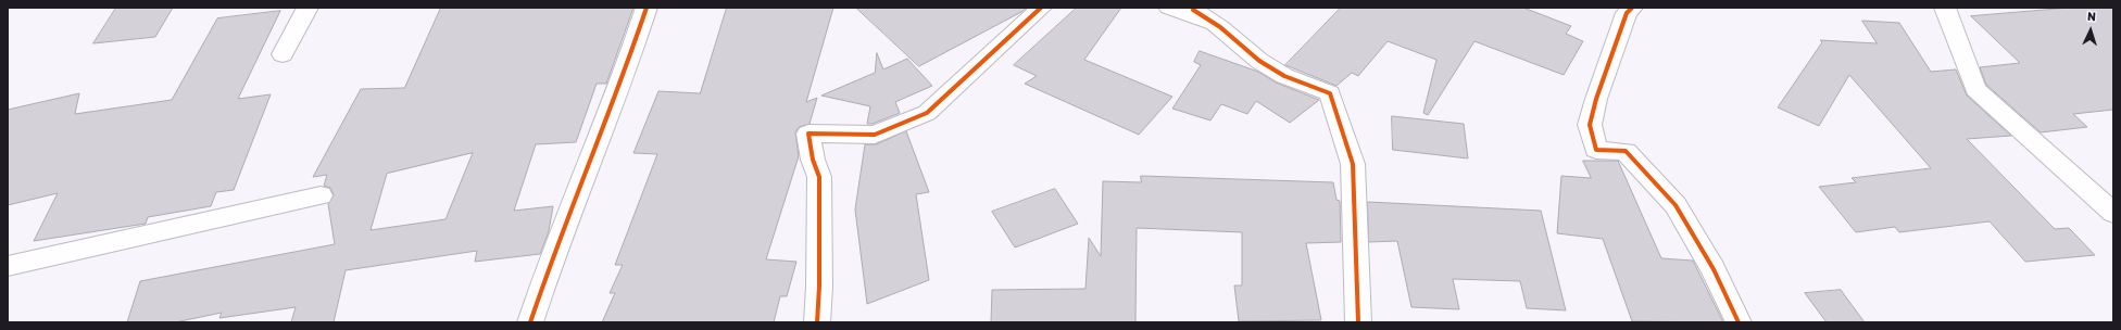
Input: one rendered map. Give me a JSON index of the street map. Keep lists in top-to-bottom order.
{
  "north": "top"
}
